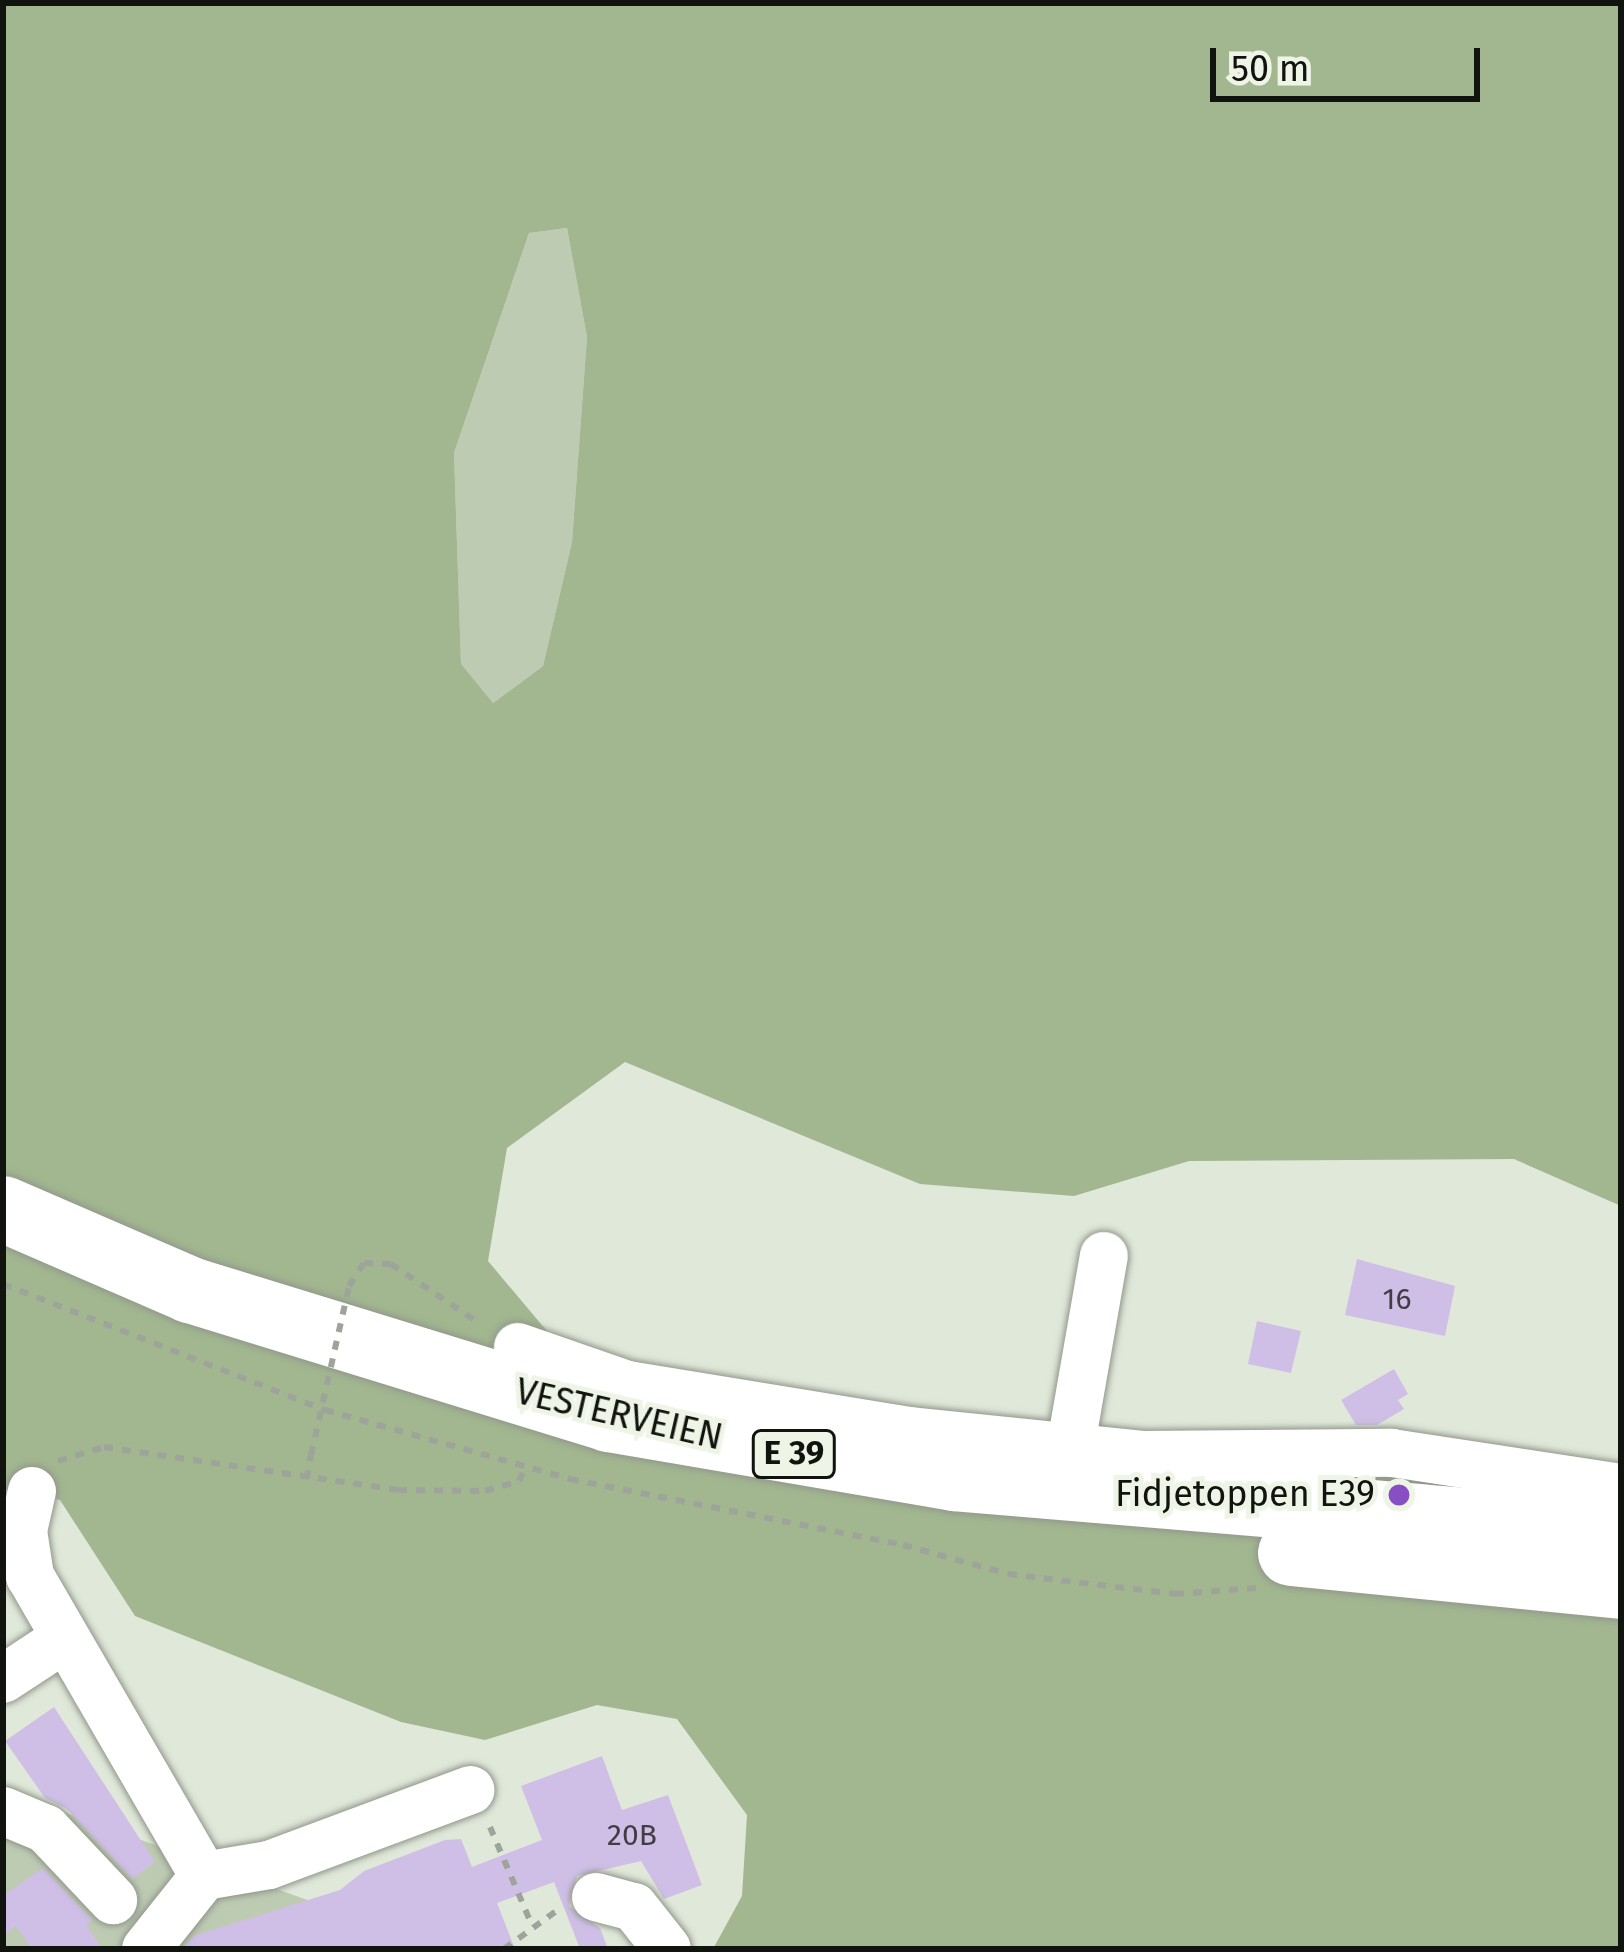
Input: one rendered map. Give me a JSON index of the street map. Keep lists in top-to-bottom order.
{
  "streets": {
    "highway": ["VESTERVEIEN", "E 39"]
  },
  "places": ["Fidjetoppen E39"],
  "house_numbers": ["16", "20B"],
  "scale_bar": "50 m"
}
